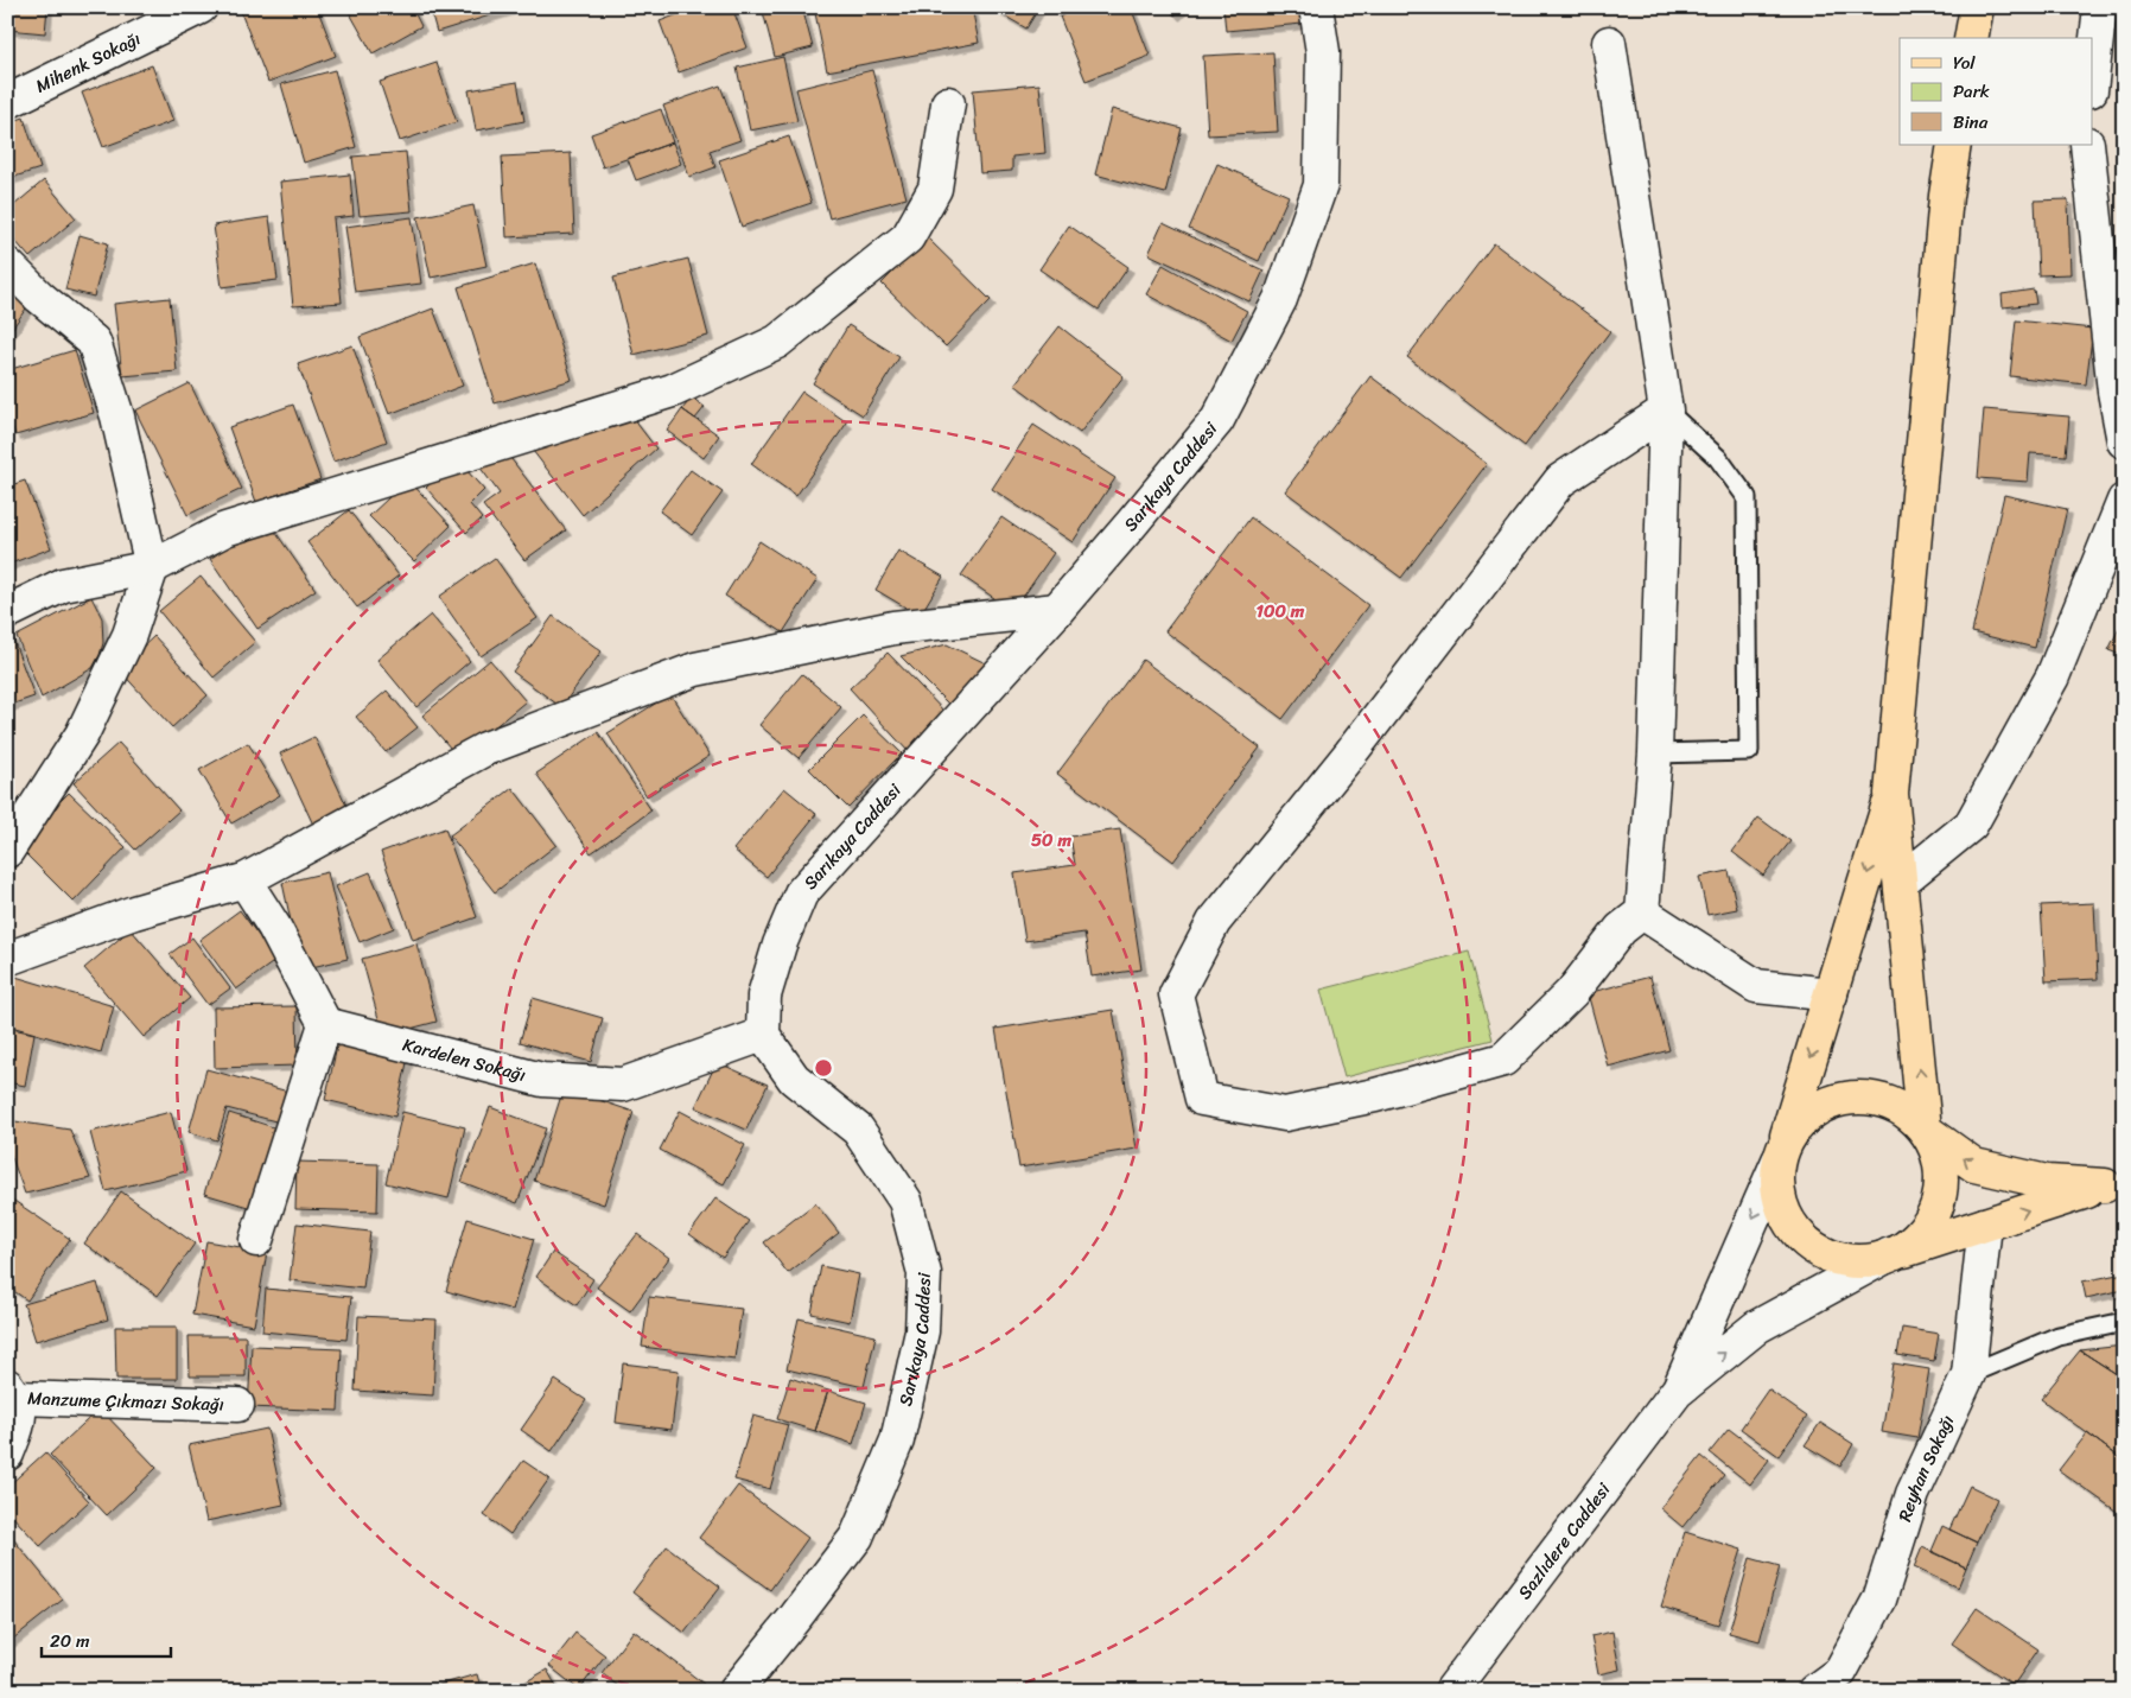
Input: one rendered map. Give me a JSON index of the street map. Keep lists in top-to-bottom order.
{
  "streets": {
    "main road": ["Sazlıdere Caddesi"],
    "street": [
      "Mihenk Sokağı",
      "Sarıkaya Caddesi",
      "Kardelen Sokağı",
      "Manzume Çıkmazı Sokağı",
      "Reyhan Sokağı"
    ]
  },
  "crossings": [
    ["Sarıkaya Caddesi", "Kardelen Sokağı"]
  ],
  "legend": ["Yol", "Park", "Bina"],
  "scale_bar": "20 m",
  "rings": ["100 m", "50 m"]
}
